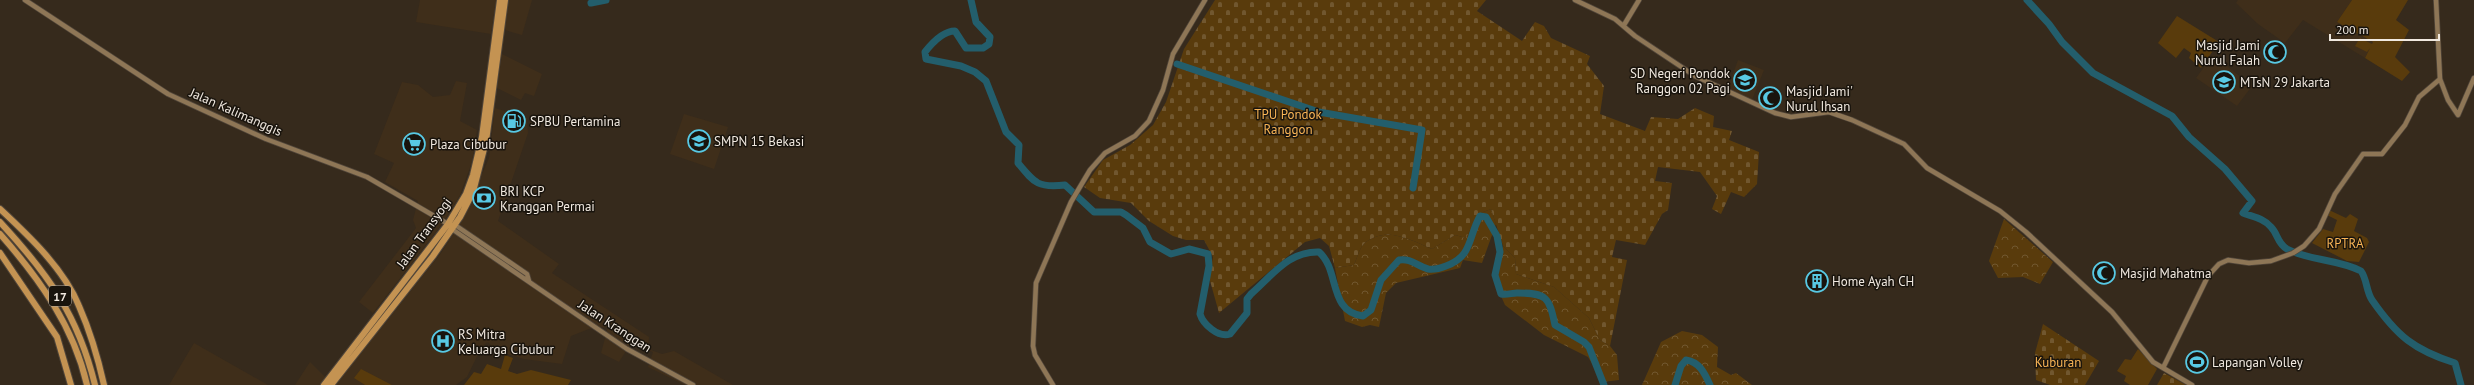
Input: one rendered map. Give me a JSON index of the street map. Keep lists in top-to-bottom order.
{
  "streets": {
    "highway": ["Jalan Transyogi", "17"],
    "street": ["Jalan Kalimanggis", "Jalan Kranggan"]
  },
  "crossings": [
    ["Jalan Kalimanggis", "Jalan Transyogi"],
    ["Jalan Transyogi", "Jalan Kranggan"]
  ],
  "parks": ["TPU Pondok Ranggon", "RPTRA", "Kuburan"],
  "places": {
    "mosque": ["Masjid Jami Nurul Falah", "Masjid Jami' Nurul Ihsan", "Masjid Mahatma"],
    "school or university": ["SD Negeri Pondok Ranggon 02 Pagi", "MTsN 29 Jakarta", "SMPN 15 Bekasi"],
    "fuel station": ["SPBU Pertamina"],
    "supermarket": ["Plaza Cibubur"],
    "bank": ["BRI KCP Kranggan Permai"],
    "building": ["Home Ayah CH"],
    "hospital": ["RS Mitra Keluarga Cibubur"],
    "sports": ["Lapangan Volley"]
  },
  "scale_bar": "200 m"
}
